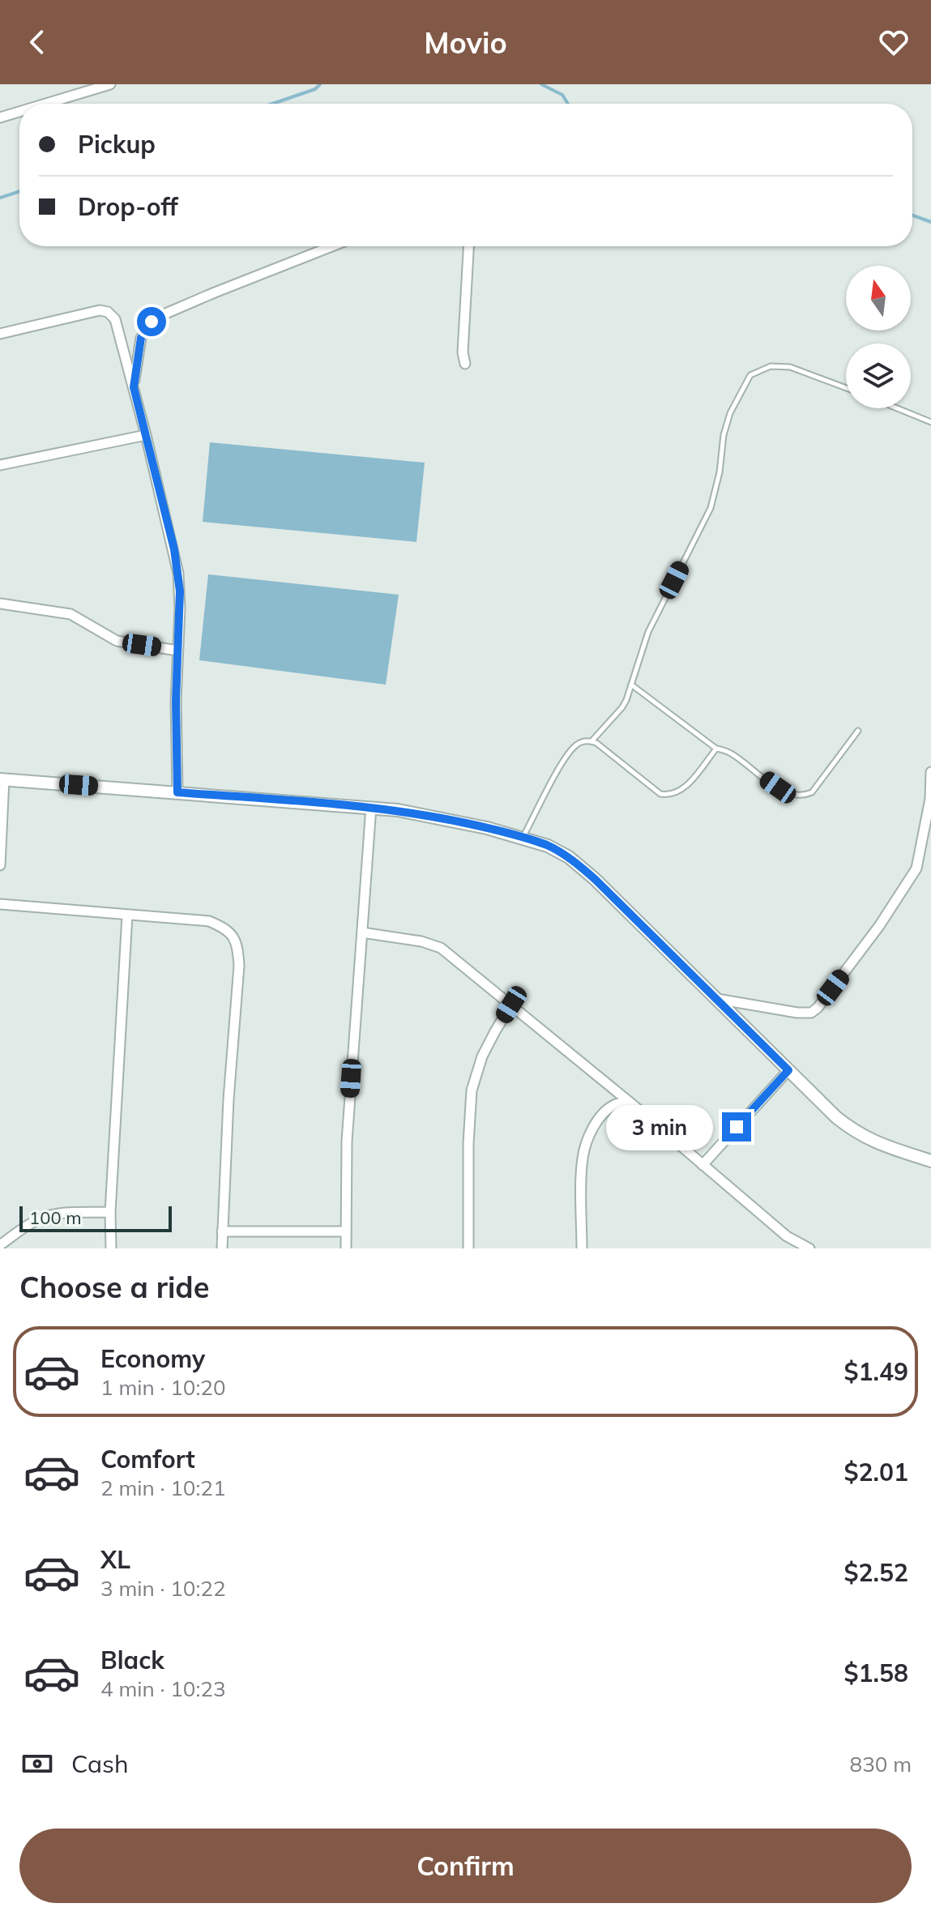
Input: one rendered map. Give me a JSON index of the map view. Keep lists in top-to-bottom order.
{
  "scale_bar": "100 m",
  "north": "top",
  "page": {
    "header": "Movio",
    "banner": ["Pickup", "Drop-off"],
    "bubble": "3 min",
    "scale": "100 m",
    "heading": "Choose a ride",
    "list": [
      {
        "name": "Economy",
        "note": "1 min · 10:20",
        "value": "$1.49"
      },
      {
        "name": "Comfort",
        "note": "2 min · 10:21",
        "value": "$2.01"
      },
      {
        "name": "XL",
        "note": "3 min · 10:22",
        "value": "$2.52"
      },
      {
        "name": "Black",
        "note": "4 min · 10:23",
        "value": "$1.58"
      }
    ],
    "pay": ["Cash", "830 m"],
    "buttons": "Confirm"
  }
}
